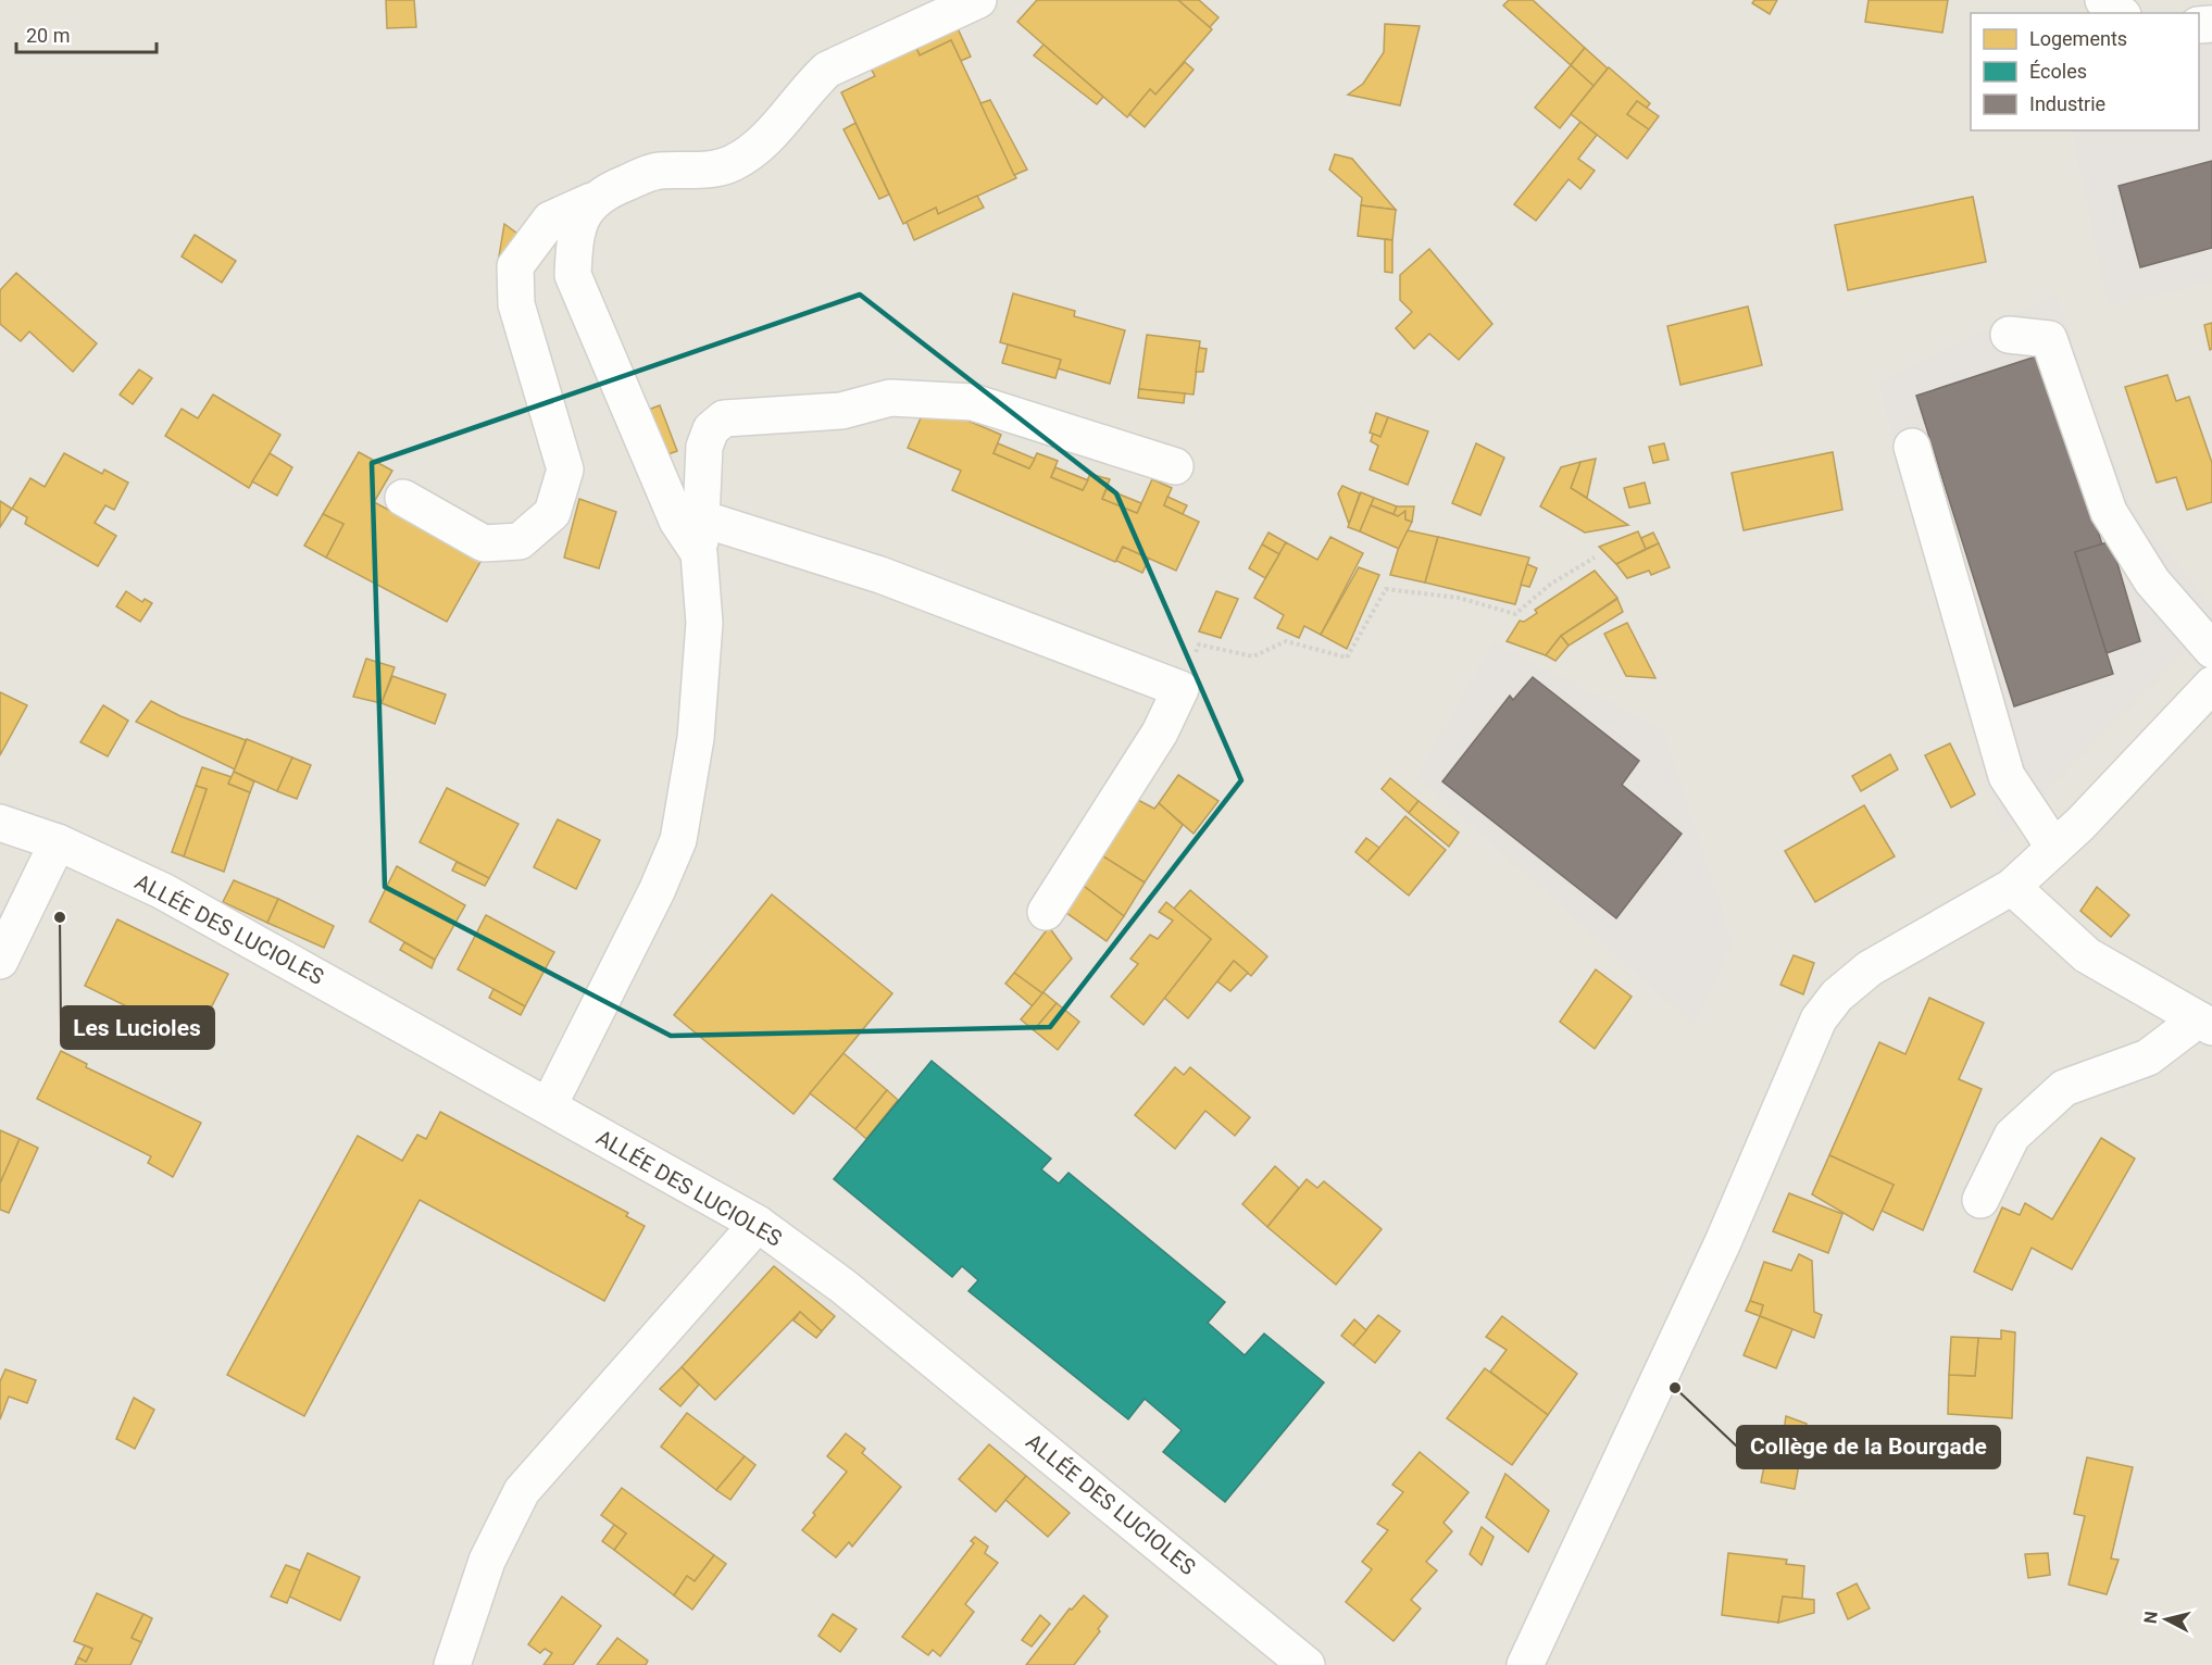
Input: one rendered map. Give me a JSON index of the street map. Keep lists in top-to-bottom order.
{
  "streets": {
    "street": ["ALLÉE DES LUCIOLES"]
  },
  "places": ["Les Lucioles", "Collège de la Bourgade"],
  "legend": ["Logements", "Écoles", "Industrie"],
  "scale_bar": "20 m",
  "north": "left"
}
